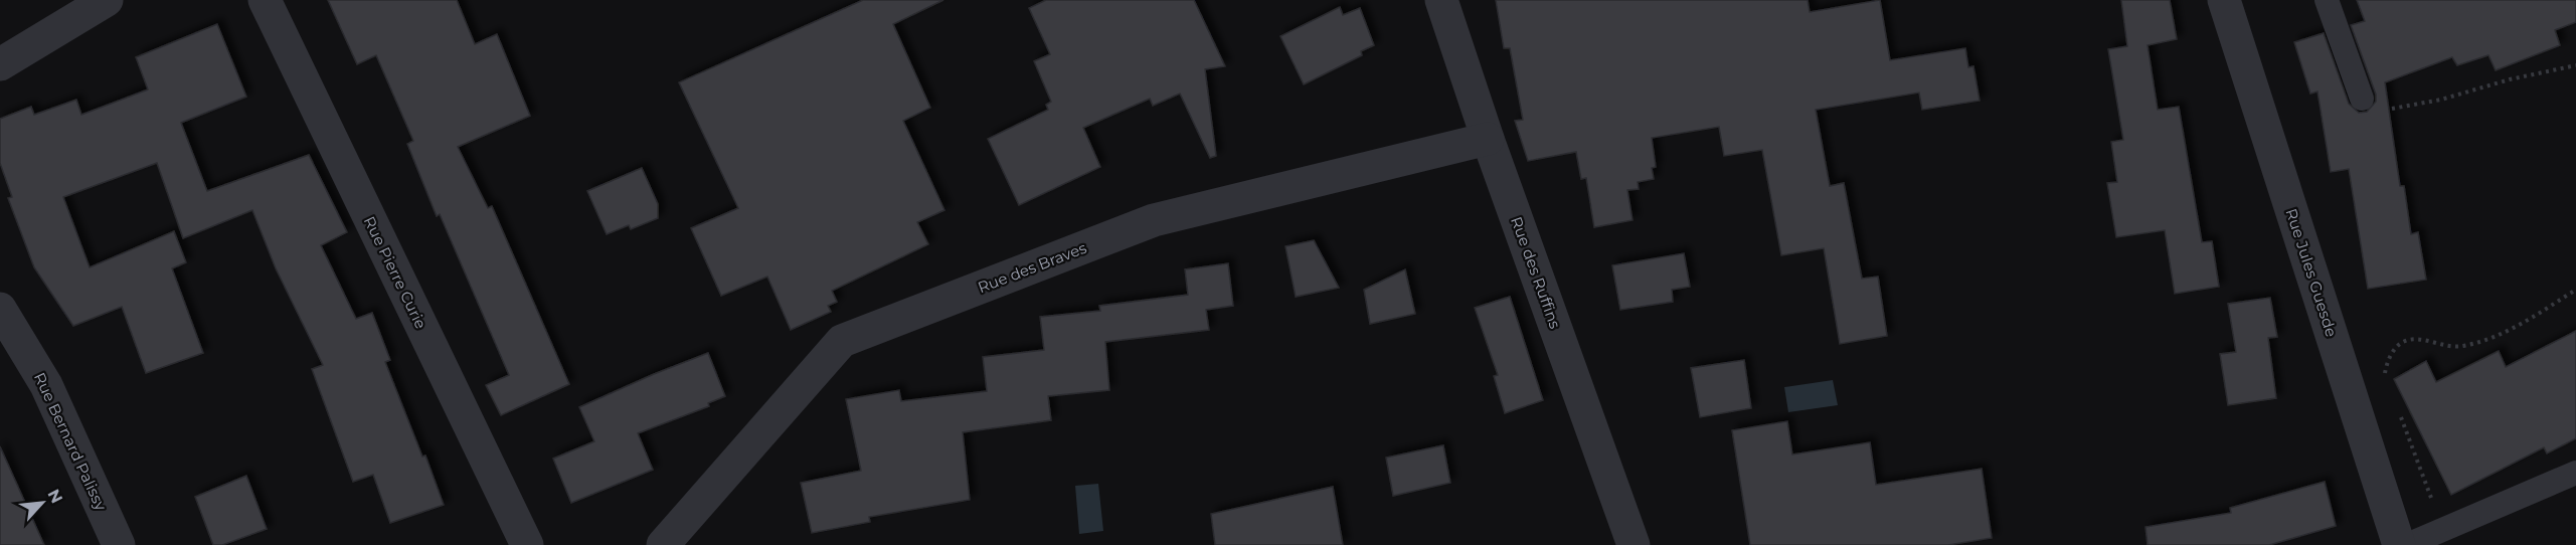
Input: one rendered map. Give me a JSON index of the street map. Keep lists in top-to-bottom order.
{
  "streets": {
    "street": [
      "Rue des Braves",
      "Rue Pierre Curie",
      "Rue des Ruffins",
      "Rue Jules Guesde",
      "Rue Bernard Palissy"
    ]
  },
  "crossings": [
    ["Rue des Braves", "Rue des Ruffins"]
  ],
  "north": "top right"
}
